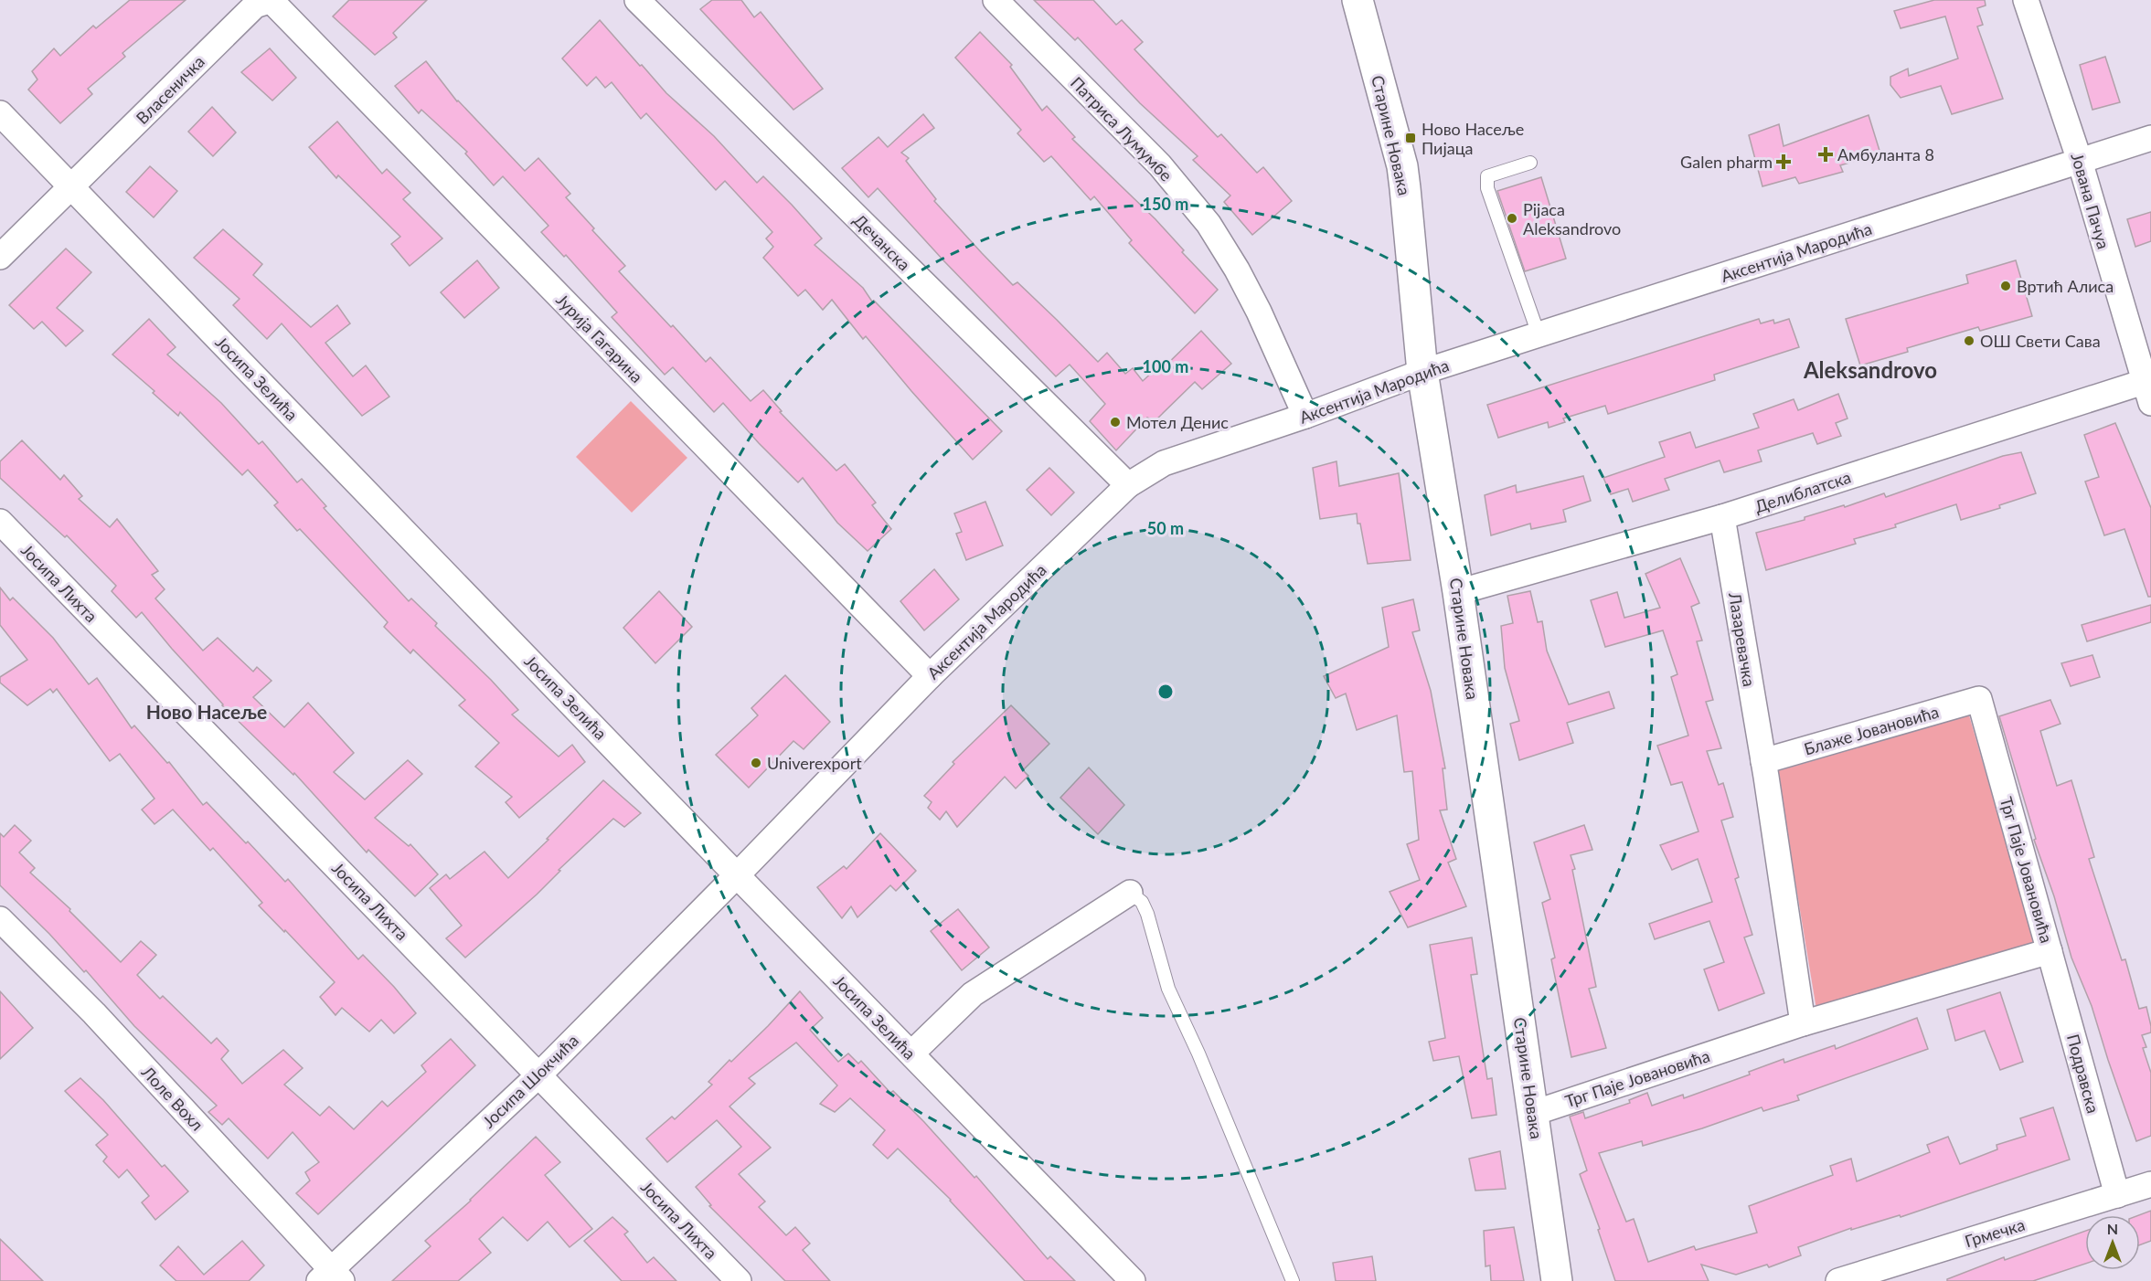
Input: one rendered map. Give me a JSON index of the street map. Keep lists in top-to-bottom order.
{
  "streets": {
    "street": [
      "Власеничка",
      "Патриса Лумумбе",
      "Старине Новака",
      "Јована Пачуа",
      "Дечанска",
      "Аксентија Мародића",
      "Јурија Гагарина",
      "Јосипа Зелића",
      "Делиблатска",
      "Јосипа Лихта",
      "Лазаревачка",
      "Блаже Јовановића",
      "Трг Паје Јовановића",
      "Подравска",
      "Јосипа Шокчића",
      "Лоле Вохл",
      "Грмечка"
    ]
  },
  "crossings": [
    ["Власеничка", "Јурија Гагарина"],
    ["Власеничка", "Јосипа Зелића"],
    ["Патриса Лумумбе", "Аксентија Мародића"],
    ["Старине Новака", "Аксентија Мародића"],
    ["Старине Новака", "Делиблатска"],
    ["Старине Новака", "Трг Паје Јовановића"],
    ["Јована Пачуа", "Аксентија Мародића"],
    ["Јована Пачуа", "Делиблатска"],
    ["Дечанска", "Аксентија Мародића"],
    ["Аксентија Мародића", "Јурија Гагарина"],
    ["Аксентија Мародића", "Јосипа Зелића"],
    ["Аксентија Мародића", "Јосипа Шокчића"],
    ["Јосипа Зелића", "Јосипа Шокчића"],
    ["Делиблатска", "Лазаревачка"],
    ["Јосипа Лихта", "Јосипа Шокчића"],
    ["Лазаревачка", "Блаже Јовановића"],
    ["Блаже Јовановића", "Трг Паје Јовановића"],
    ["Трг Паје Јовановића", "Подравска"],
    ["Подравска", "Грмечка"],
    ["Јосипа Шокчића", "Лоле Вохл"]
  ],
  "districts": ["Aleksandrovo", "Ново Насеље"],
  "places": {
    "transit": ["Ново Насеље Пијаца"],
    "health": ["Амбуланта 8", "Galen pharm"],
    "other": [
      "Pijaca Aleksandrovo",
      "Вртић Алиса",
      "ОШ Свети Сава",
      "Мотел Денис",
      "Univerexport"
    ]
  },
  "north": "top",
  "rings": ["150 m", "100 m", "50 m"]
}
